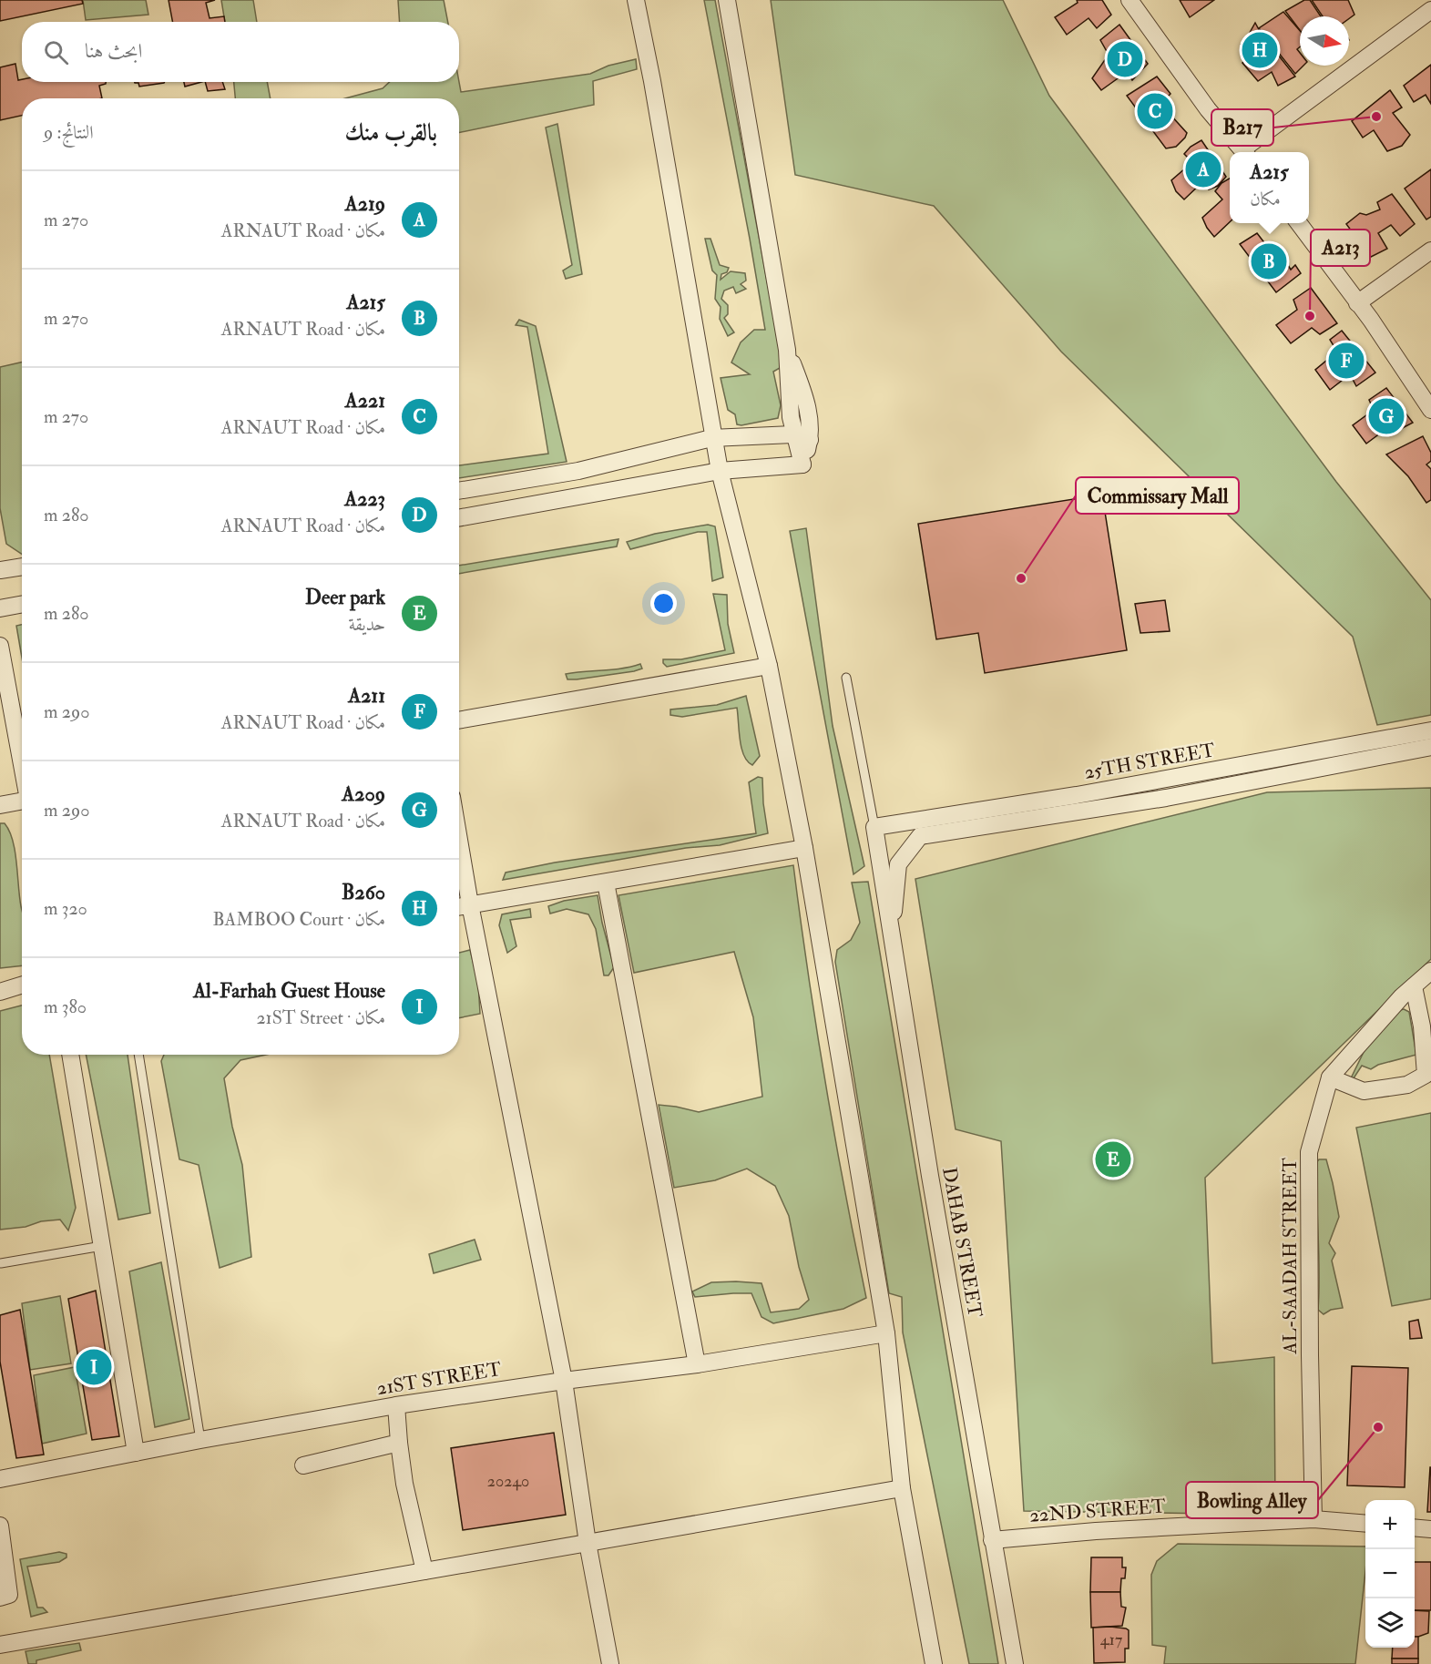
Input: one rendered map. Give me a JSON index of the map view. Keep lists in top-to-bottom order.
{
  "streets": {
    "street": [
      "25TH STREET",
      "DAHAB STREET",
      "AL-SAADAH STREET",
      "21ST STREET",
      "22ND STREET"
    ]
  },
  "crossings": [
    ["25TH STREET", "DAHAB STREET"],
    ["DAHAB STREET", "22ND STREET"],
    ["AL-SAADAH STREET", "22ND STREET"]
  ],
  "places": [
    "B217",
    "A213",
    "Commissary Mall",
    "Bowling Alley"
  ],
  "house_numbers": ["20240", "417"],
  "north": "right",
  "page": {
    "search": "ابحث هنا",
    "pins": [
      "H",
      "D",
      "C",
      "A",
      "B",
      "F",
      "G",
      "E",
      "I"
    ],
    "heading": ["بالقرب منك", "النتائج: 9"],
    "popup": ["A215", "مكان"],
    "list": [
      {
        "mark": "A",
        "name": "A219",
        "note": "مكان · ARNAUT Road",
        "value": "270 m"
      },
      {
        "mark": "B",
        "name": "A215",
        "note": "مكان · ARNAUT Road",
        "value": "270 m"
      },
      {
        "mark": "C",
        "name": "A221",
        "note": "مكان · ARNAUT Road",
        "value": "270 m"
      },
      {
        "mark": "D",
        "name": "A223",
        "note": "مكان · ARNAUT Road",
        "value": "280 m"
      },
      {
        "mark": "E",
        "name": "Deer park",
        "note": "حديقة",
        "value": "280 m"
      },
      {
        "mark": "F",
        "name": "A211",
        "note": "مكان · ARNAUT Road",
        "value": "290 m"
      },
      {
        "mark": "G",
        "name": "A209",
        "note": "مكان · ARNAUT Road",
        "value": "290 m"
      },
      {
        "mark": "H",
        "name": "B260",
        "note": "مكان · BAMBOO Court",
        "value": "320 m"
      },
      {
        "mark": "I",
        "name": "Al-Farhah Guest House",
        "note": "مكان · 21ST Street",
        "value": "380 m"
      }
    ],
    "map_buttons": ["+", "−"]
  }
}
